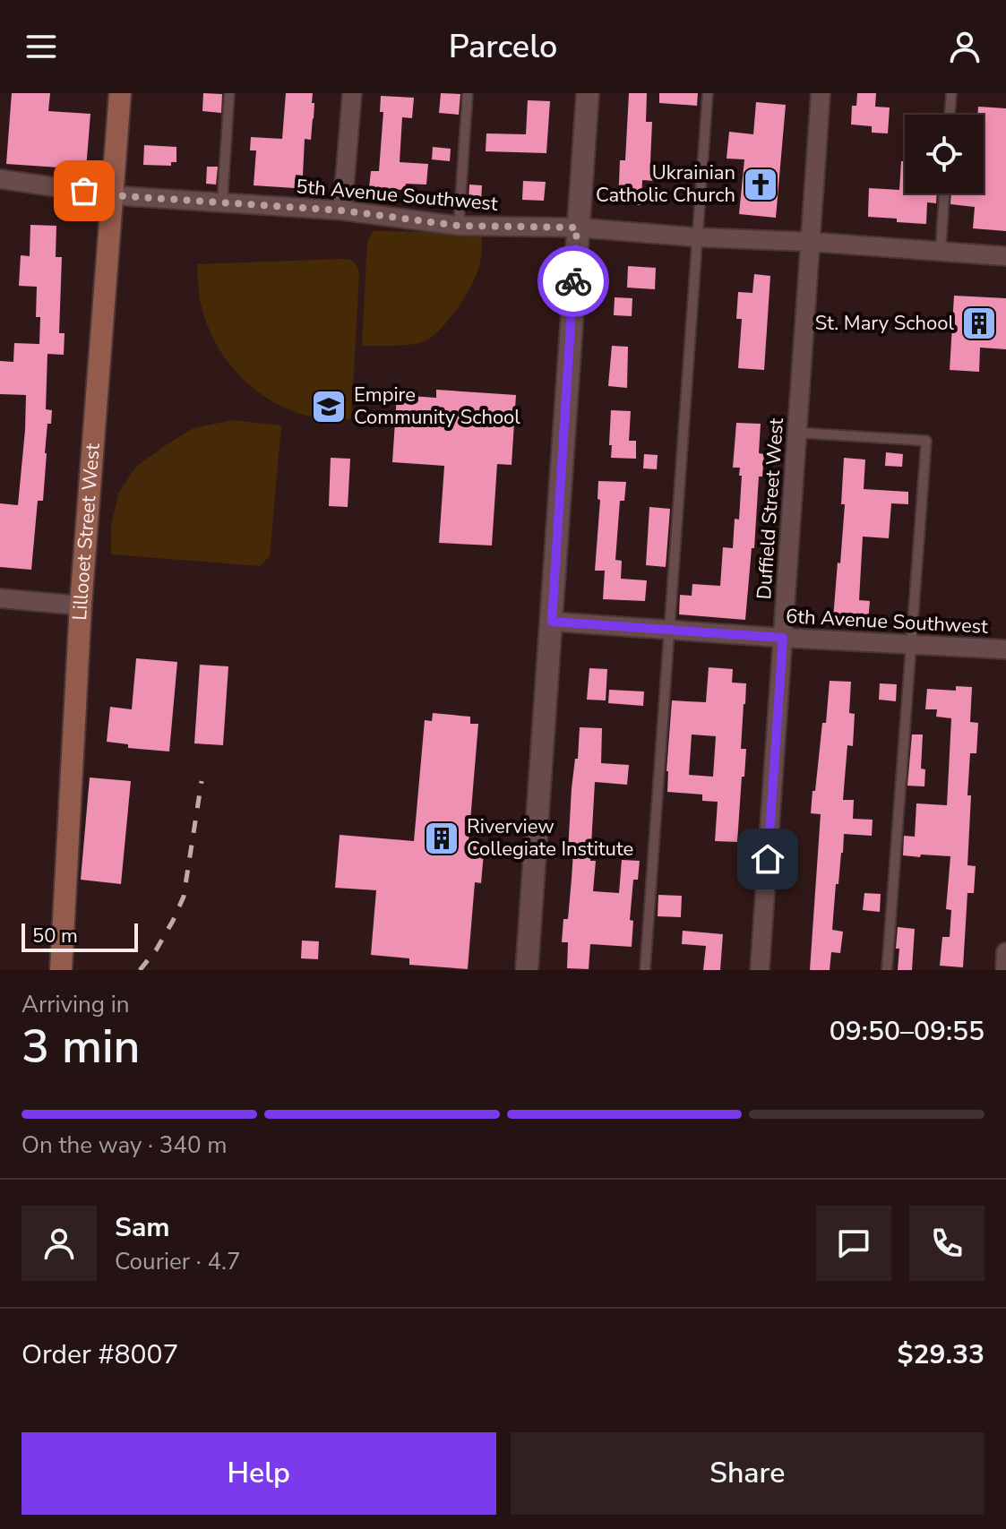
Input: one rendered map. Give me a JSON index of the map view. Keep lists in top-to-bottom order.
{
  "streets": {
    "main road": ["Lillooet Street West"],
    "street": ["5th Avenue Southwest", "Duffield Street West", "6th Avenue Southwest"]
  },
  "crossings": [
    ["5th Avenue Southwest", "Duffield Street West"],
    ["5th Avenue Southwest", "Lillooet Street West"],
    ["Duffield Street West", "6th Avenue Southwest"]
  ],
  "places": {
    "church": ["Ukrainian Catholic Church"],
    "building": ["St. Mary School", "Riverview Collegiate Institute"],
    "school or university": ["Empire Community School"]
  },
  "scale_bar": "50 m",
  "page": {
    "header": "Parcelo",
    "scale": "50 m",
    "heading": ["3 min", "Arriving in", "09:50–09:55"],
    "panel": [
      "Sam",
      "Courier · 4.7",
      "Order #8007",
      "$29.33"
    ],
    "bar": "On the way · 340 m",
    "buttons": ["Help", "Share"]
  }
}
